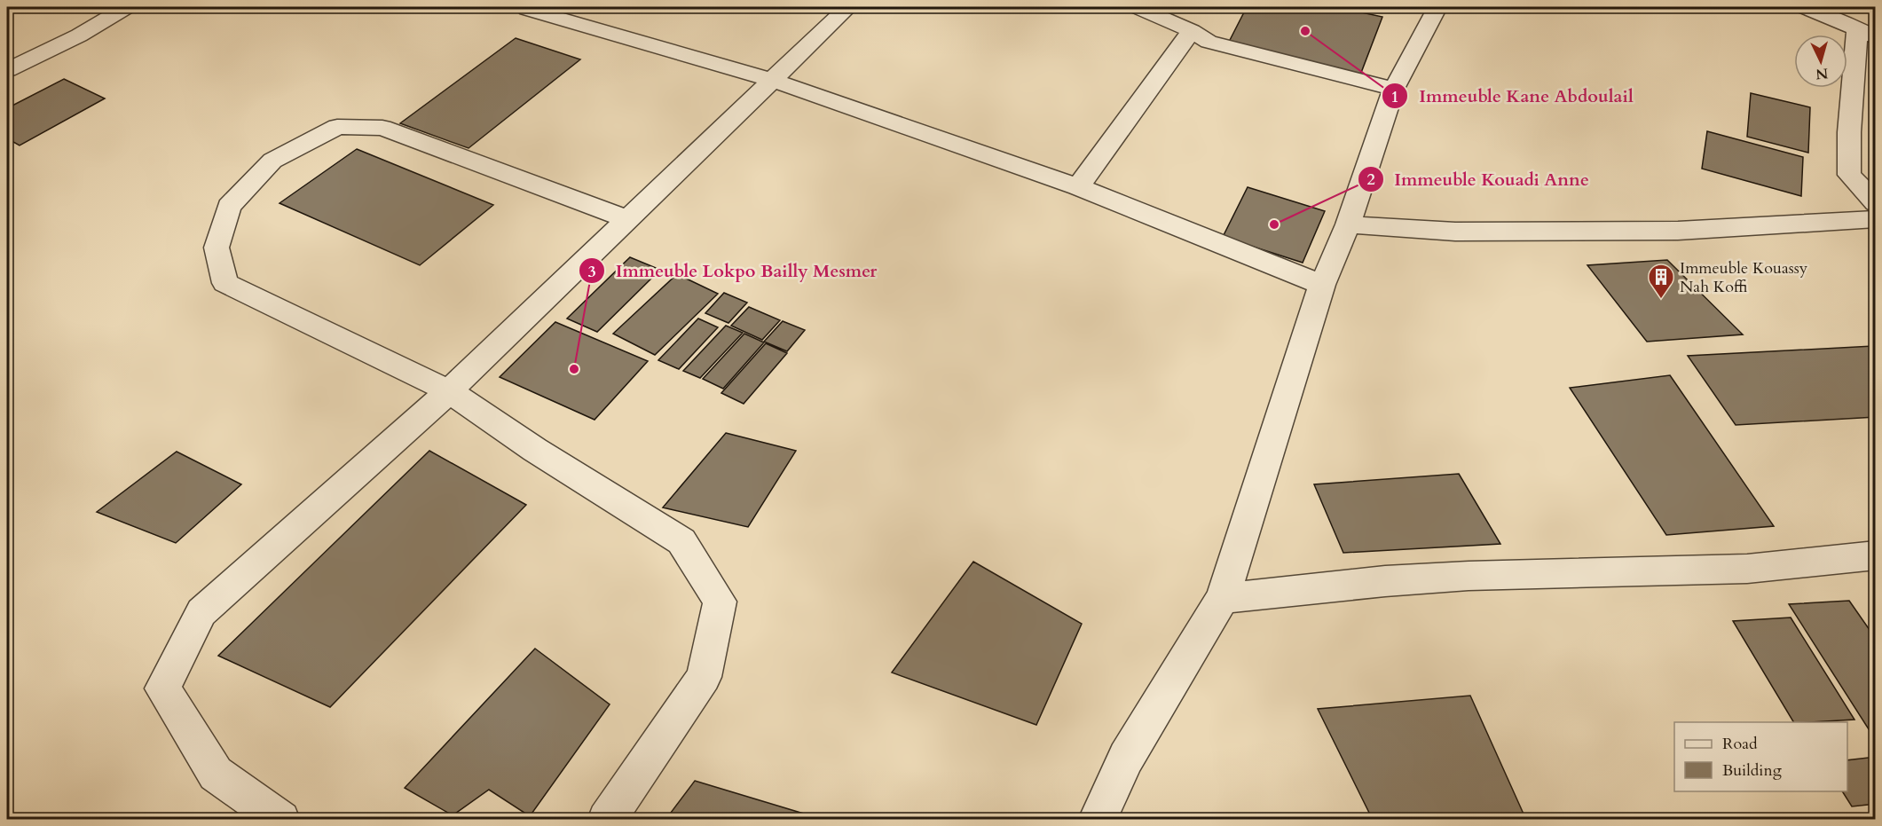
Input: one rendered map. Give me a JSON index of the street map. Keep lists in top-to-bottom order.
{
  "places": {
    "other": ["Immeuble Kane Abdoulail", "Immeuble Kouadi Anne", "Immeuble Lokpo Bailly Mesmer"],
    "building": ["Immeuble Kouassy Nah Koffi"]
  },
  "legend": ["Road", "Building"],
  "north": "bottom"
}
